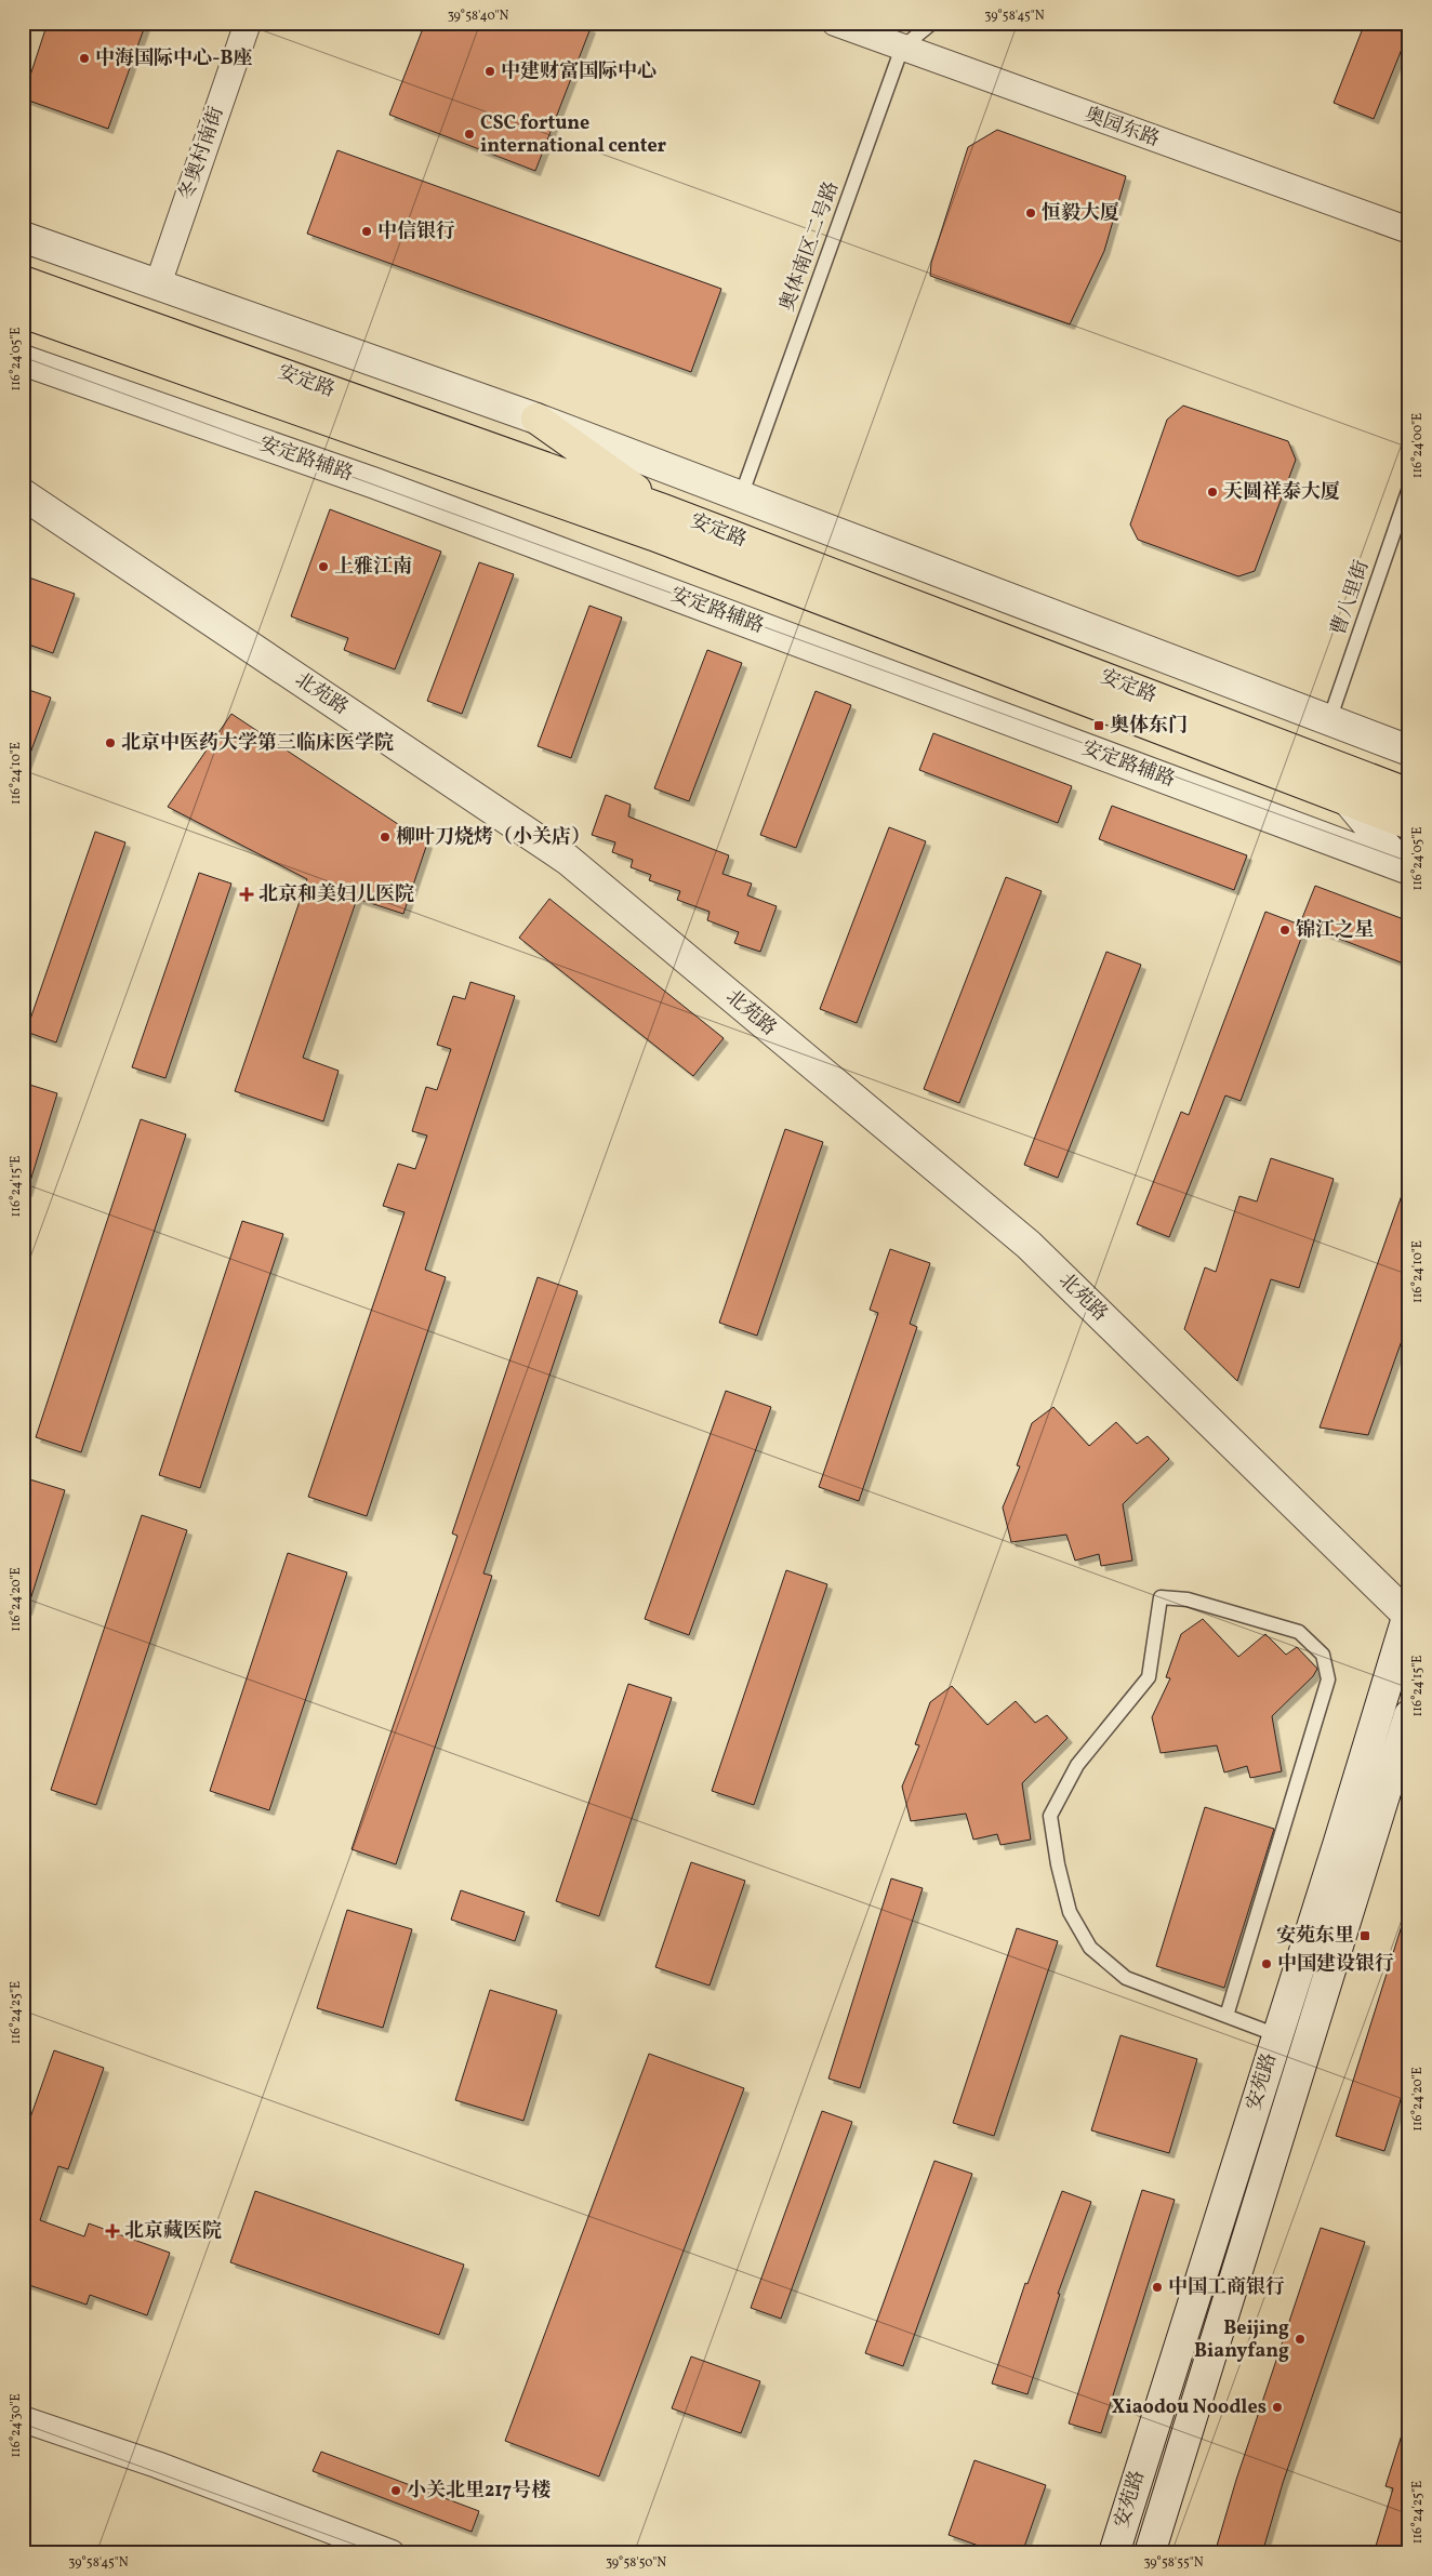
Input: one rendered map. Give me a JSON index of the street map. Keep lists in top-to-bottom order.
{
  "streets": {
    "main road": ["安定路"],
    "street": [
      "奥园东路",
      "冬奥村南街",
      "安定路辅路",
      "北苑路",
      "安苑路"
    ],
    "lane": ["奥体南区二号路", "曹八里街"]
  },
  "crossings": [
    ["奥园东路", "奥体南区二号路"],
    ["安定路", "安定路辅路"],
    ["北苑路", "安苑路"]
  ],
  "places": {
    "other": [
      "中海国际中心-B座",
      "中建财富国际中心",
      "CSC fortune international center",
      "恒毅大厦",
      "中信银行",
      "天圆祥泰大厦",
      "上雅江南",
      "北京中医药大学第三临床医学院",
      "柳叶刀烧烤（小关店）",
      "锦江之星",
      "中国建设银行",
      "中国工商银行",
      "Beijing Bianyfang",
      "Xiaodou Noodles",
      "小关北里217号楼"
    ],
    "transit": ["奥体东门", "安苑东里"],
    "health": ["北京和美妇儿医院", "北京藏医院"]
  },
  "coordinates": [
    "39°58'40\"N",
    "39°58'45\"N",
    "116°24'05\"E",
    "116°24'00\"E",
    "116°24'10\"E",
    "116°24'15\"E",
    "116°24'20\"E",
    "116°24'25\"E",
    "116°24'30\"E",
    "39°58'50\"N",
    "39°58'55\"N"
  ]
}
